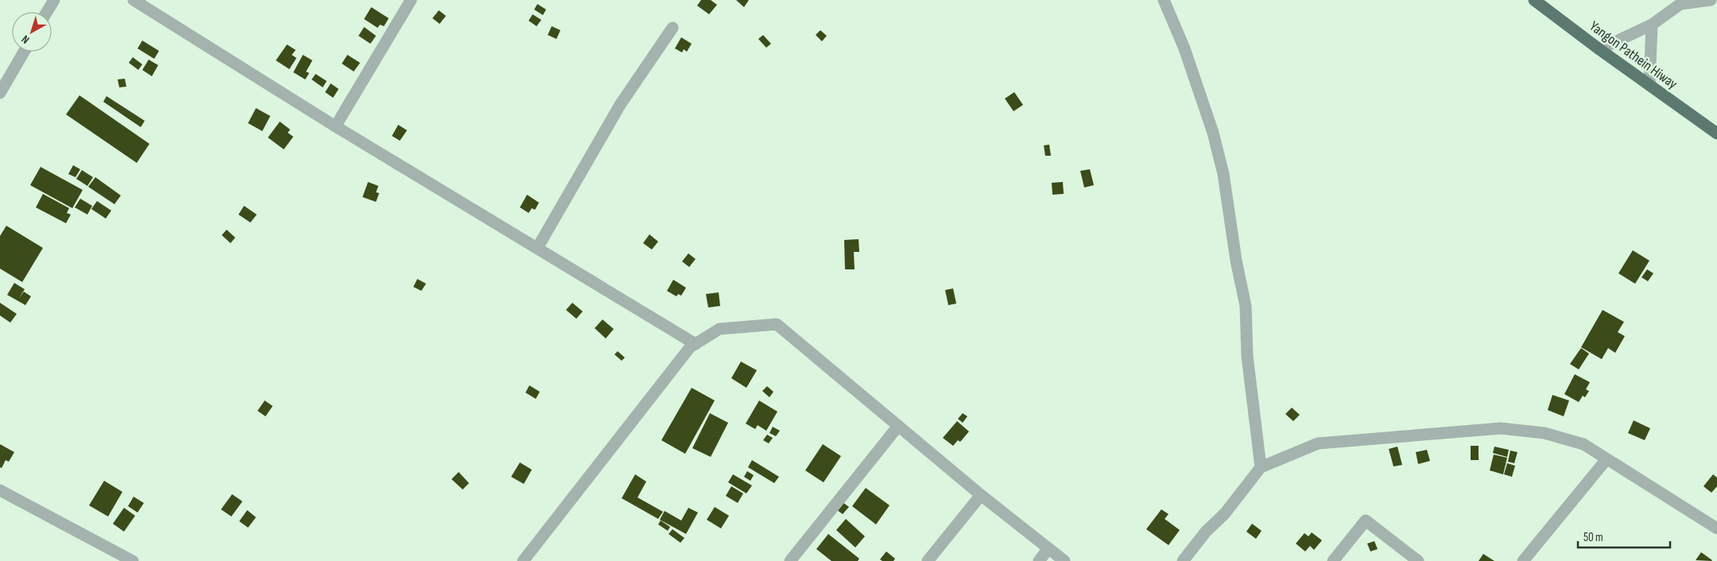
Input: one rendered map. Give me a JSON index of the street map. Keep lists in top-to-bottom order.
{
  "streets": {
    "highway": ["Yangon Pathein Hiway"]
  },
  "scale_bar": "50 m",
  "north": "bottom left"
}
